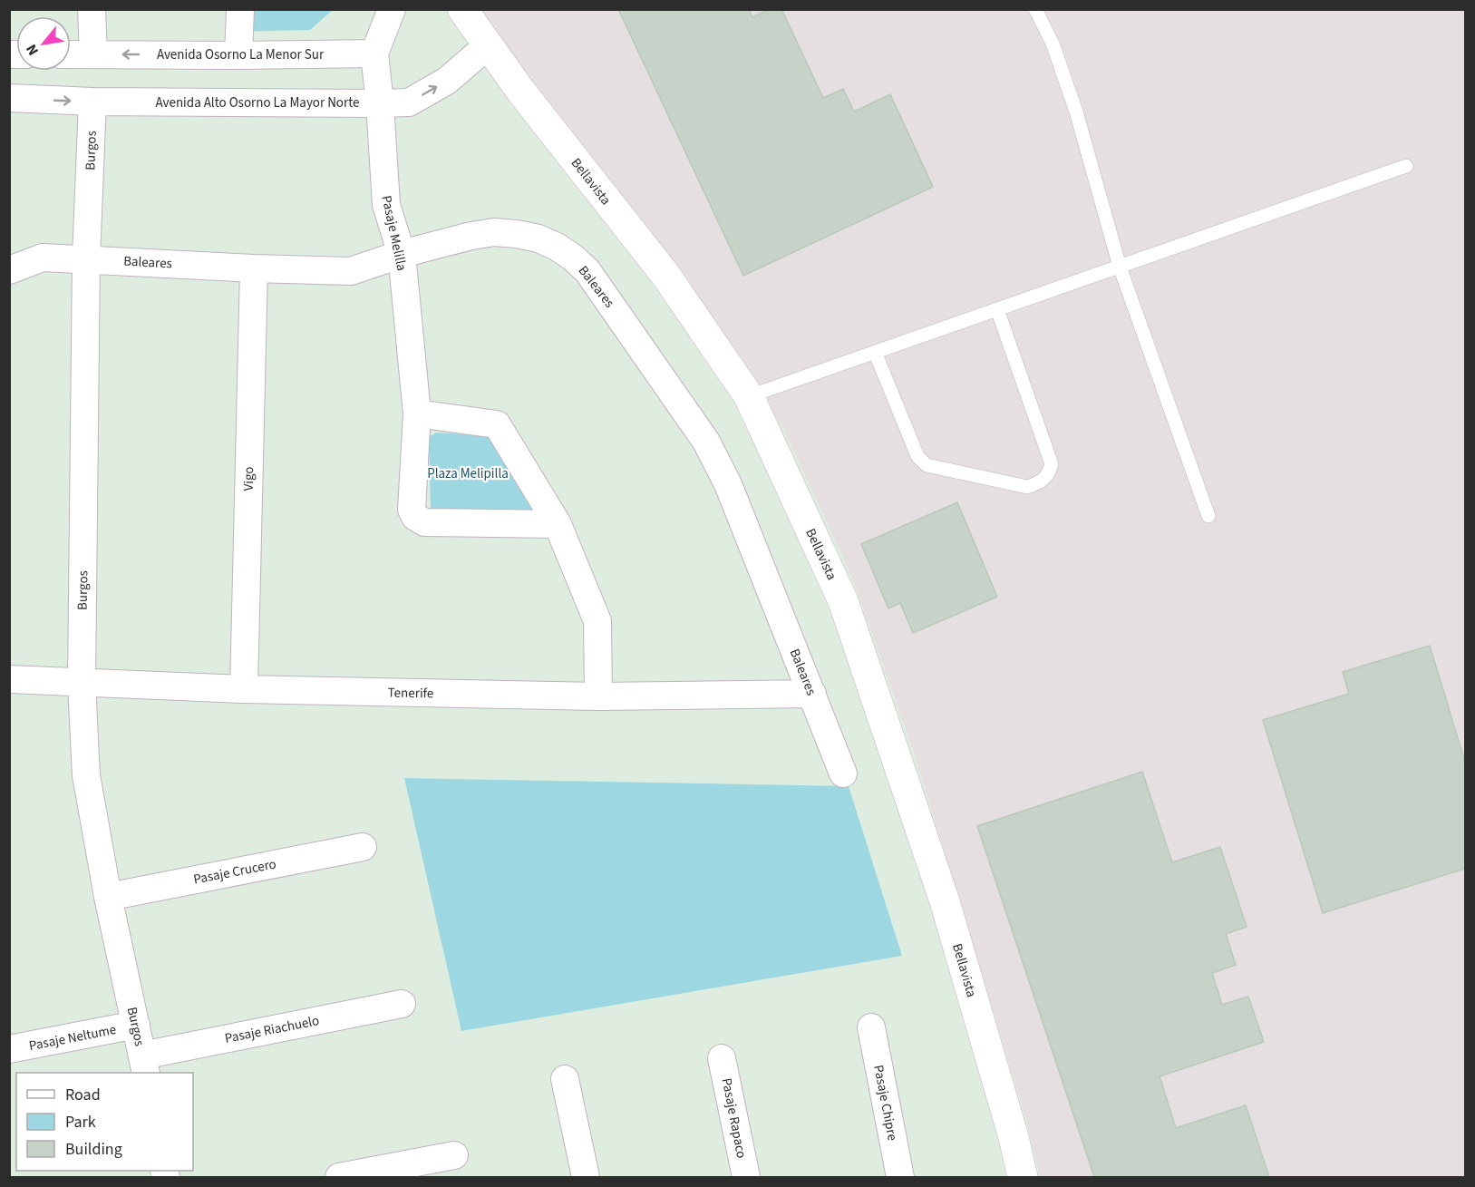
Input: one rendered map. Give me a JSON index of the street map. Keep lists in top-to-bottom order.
{
  "streets": {
    "main road": ["Bellavista"],
    "street": [
      "Avenida Osorno La Menor Sur",
      "Avenida Alto Osorno La Mayor Norte",
      "Burgos",
      "Pasaje Melilla",
      "Baleares",
      "Vigo",
      "Tenerife",
      "Pasaje Crucero",
      "Pasaje Riachuelo",
      "Pasaje Neltume",
      "Pasaje Chipre",
      "Pasaje Rapaco"
    ]
  },
  "crossings": [
    ["Avenida Osorno La Menor Sur", "Pasaje Melilla"],
    ["Avenida Alto Osorno La Mayor Norte", "Burgos"],
    ["Avenida Alto Osorno La Mayor Norte", "Bellavista"],
    ["Avenida Alto Osorno La Mayor Norte", "Pasaje Melilla"],
    ["Burgos", "Baleares"],
    ["Burgos", "Tenerife"],
    ["Burgos", "Pasaje Crucero"],
    ["Burgos", "Pasaje Riachuelo"],
    ["Burgos", "Pasaje Neltume"],
    ["Pasaje Melilla", "Baleares"],
    ["Baleares", "Vigo"],
    ["Baleares", "Tenerife"],
    ["Vigo", "Tenerife"]
  ],
  "one_way": ["Avenida Osorno La Menor Sur", "Avenida Alto Osorno La Mayor Norte"],
  "parks": ["Plaza Melipilla"],
  "legend": ["Road", "Park", "Building"],
  "north": "bottom left"
}
